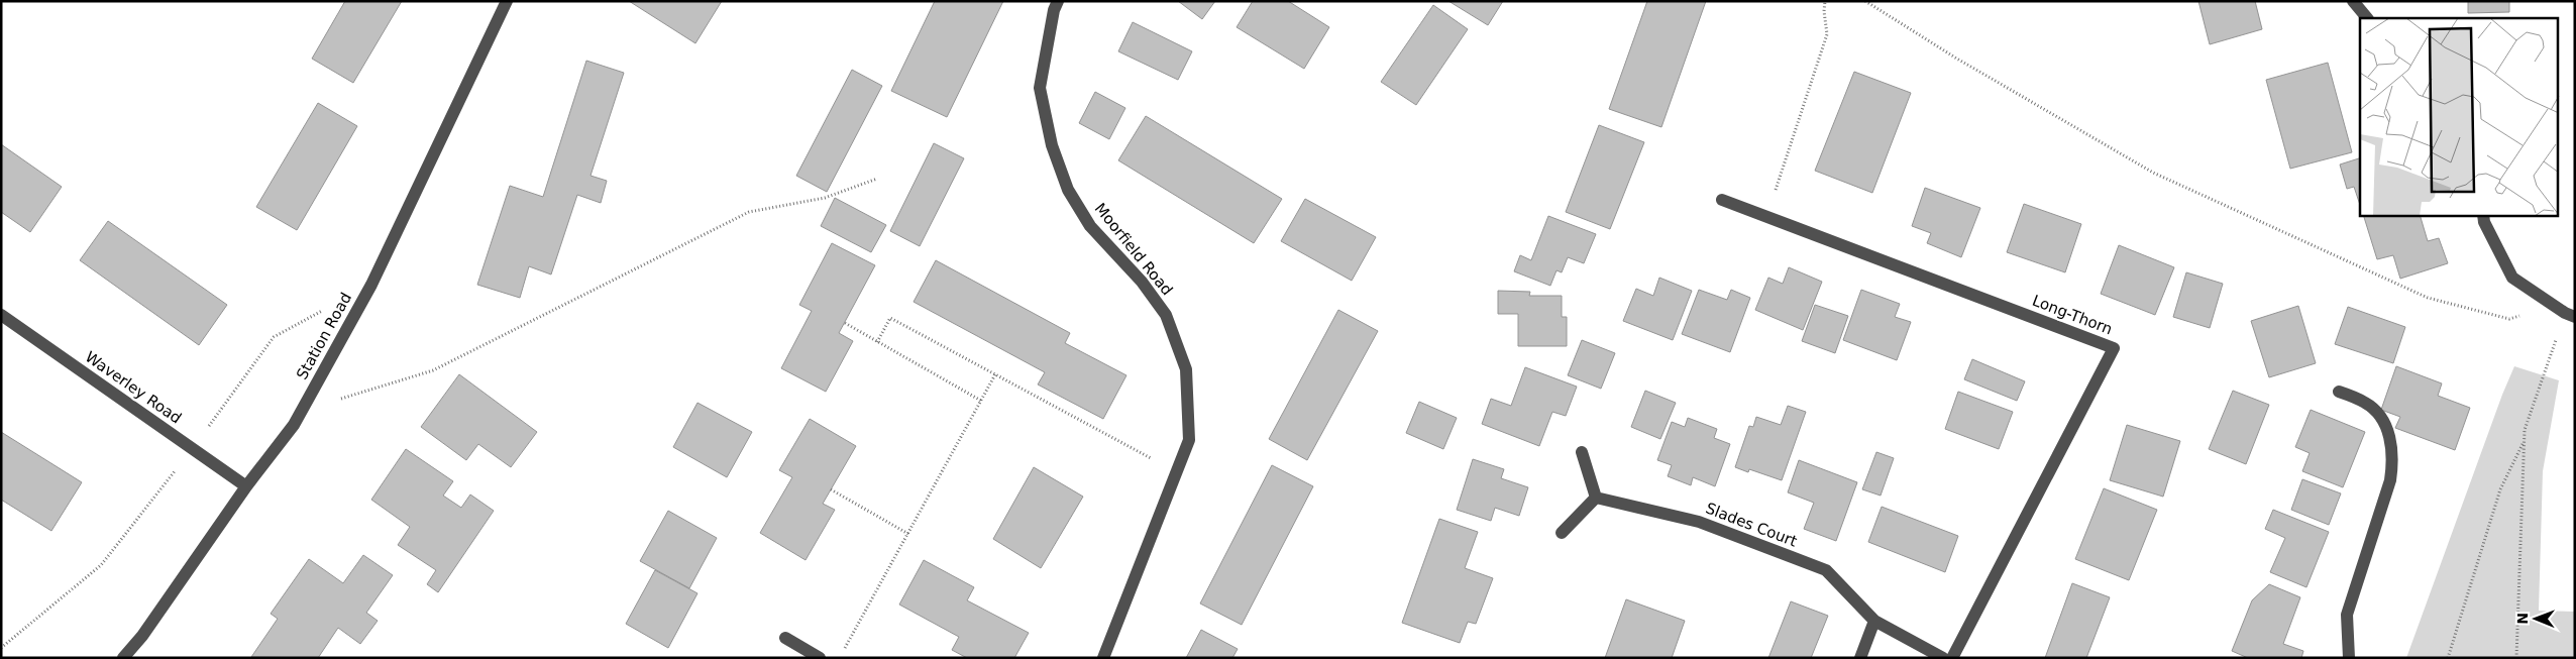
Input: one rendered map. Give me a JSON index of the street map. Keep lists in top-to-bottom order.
{
  "streets": {
    "street": [
      "Moorfield Road",
      "Long-Thorn",
      "Station Road",
      "Waverley Road",
      "Slades Court"
    ]
  },
  "crossings": [
    ["Station Road", "Waverley Road"]
  ],
  "north": "left"
}
